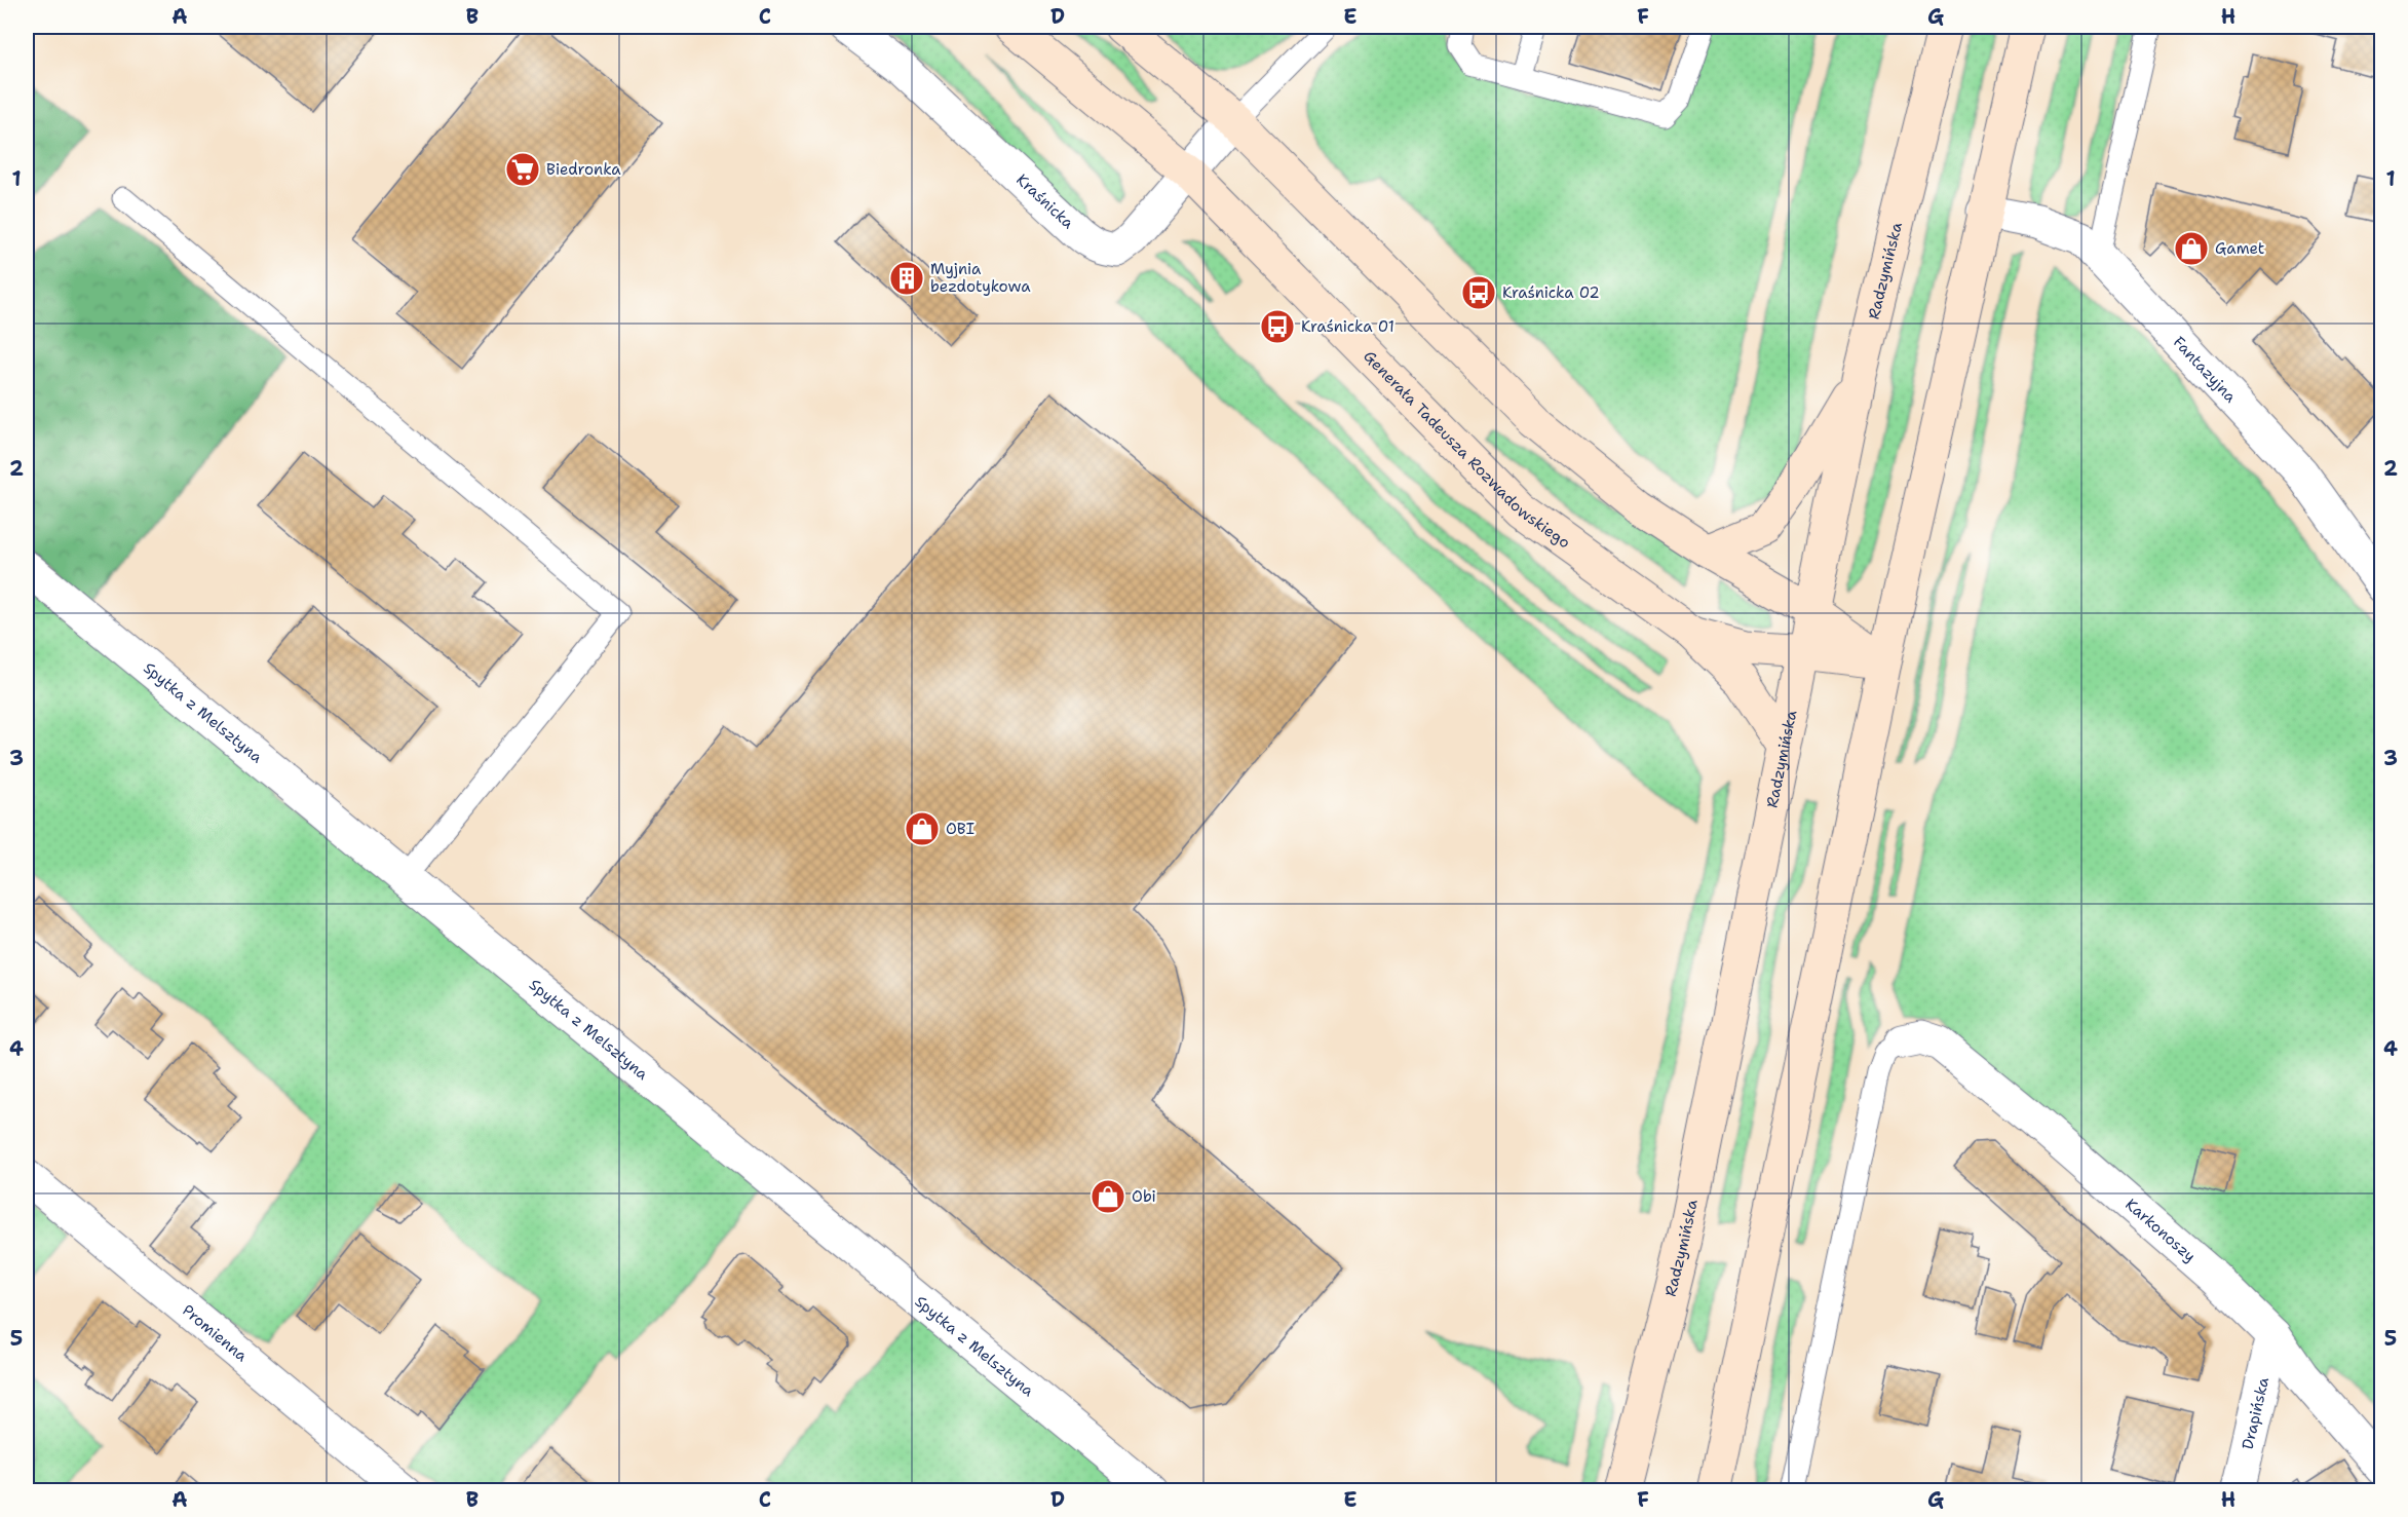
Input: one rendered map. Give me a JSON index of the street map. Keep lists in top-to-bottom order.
{
  "streets": {
    "main road": ["Radzymińska", "Generała Tadeusza Rozwadowskiego"],
    "street": [
      "Kraśnicka",
      "Fantazyjna",
      "Spytka z Melsztyna",
      "Karkonoszy",
      "Promienna",
      "Drapińska"
    ]
  },
  "crossings": [
    ["Kraśnicka", "Generała Tadeusza Rozwadowskiego"],
    ["Karkonoszy", "Drapińska"]
  ],
  "places": {
    "supermarket": ["Biedronka"],
    "shop": ["Gamet", "OBI", "Obi"],
    "building": ["Myjnia bezdotykowa"],
    "bus stop": ["Kraśnicka 02", "Kraśnicka 01"]
  },
  "grid": {
    "columns": [
      "A",
      "B",
      "C",
      "D",
      "E",
      "F",
      "G",
      "H"
    ],
    "rows": [
      "1",
      "2",
      "3",
      "4",
      "5"
    ]
  }
}
